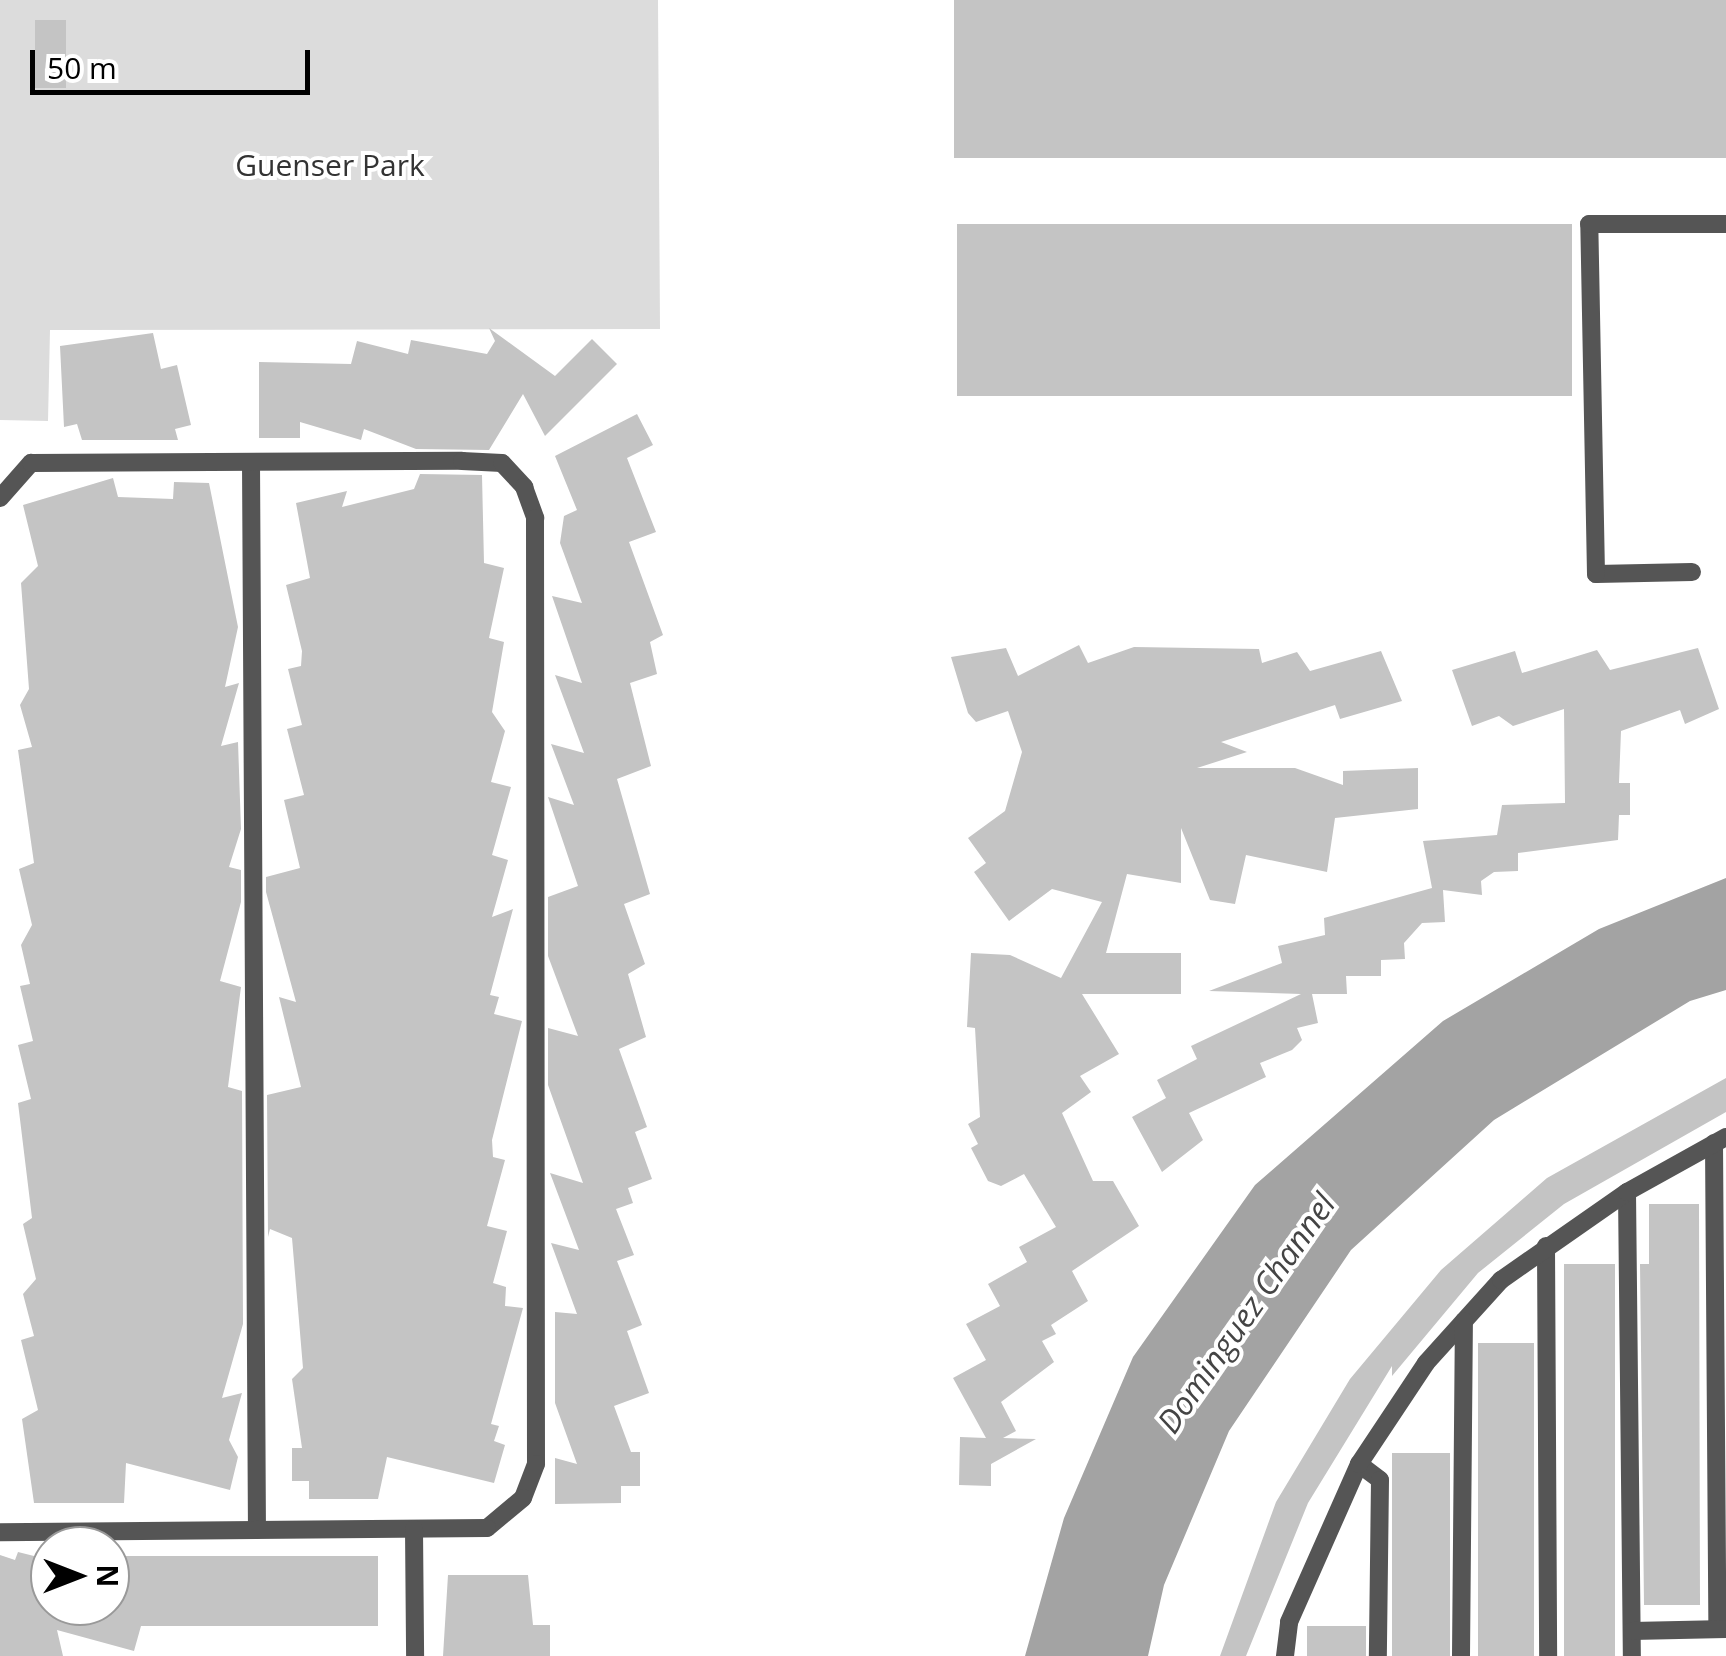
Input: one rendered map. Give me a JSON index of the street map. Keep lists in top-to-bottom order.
{
  "water": ["Dominguez Channel"],
  "parks": ["Guenser Park"],
  "scale_bar": "50 m",
  "north": "right"
}
